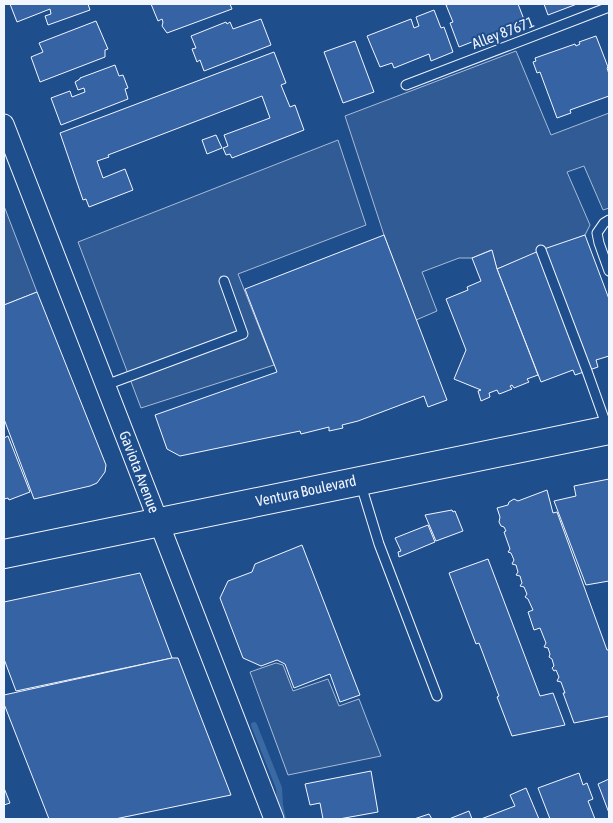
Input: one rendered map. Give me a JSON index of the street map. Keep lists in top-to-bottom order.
{
  "streets": {
    "main road": ["Ventura Boulevard"],
    "street": ["Gaviota Avenue"],
    "lane": ["Alley 87671"]
  },
  "crossings": [
    ["Gaviota Avenue", "Ventura Boulevard"]
  ]
}
